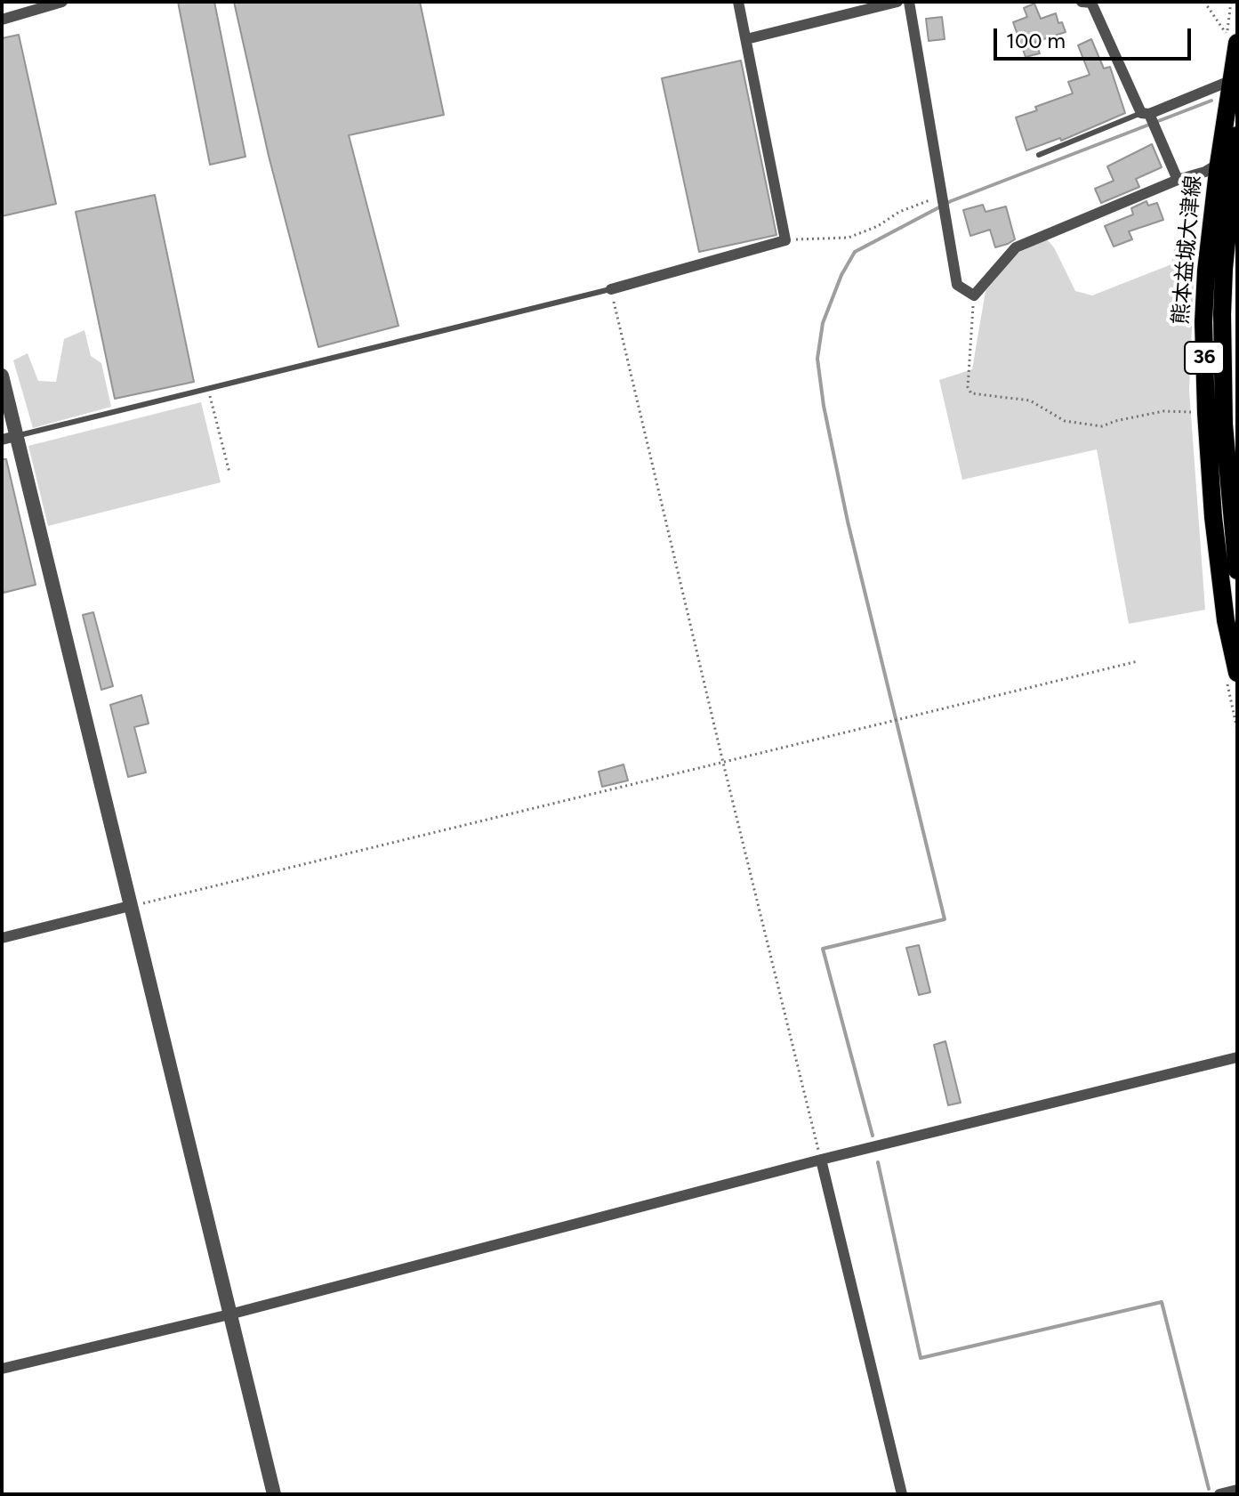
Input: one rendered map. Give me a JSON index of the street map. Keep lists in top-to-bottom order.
{
  "streets": {
    "main road": ["熊本益城大津線", "36"]
  },
  "scale_bar": "100 m"
}
